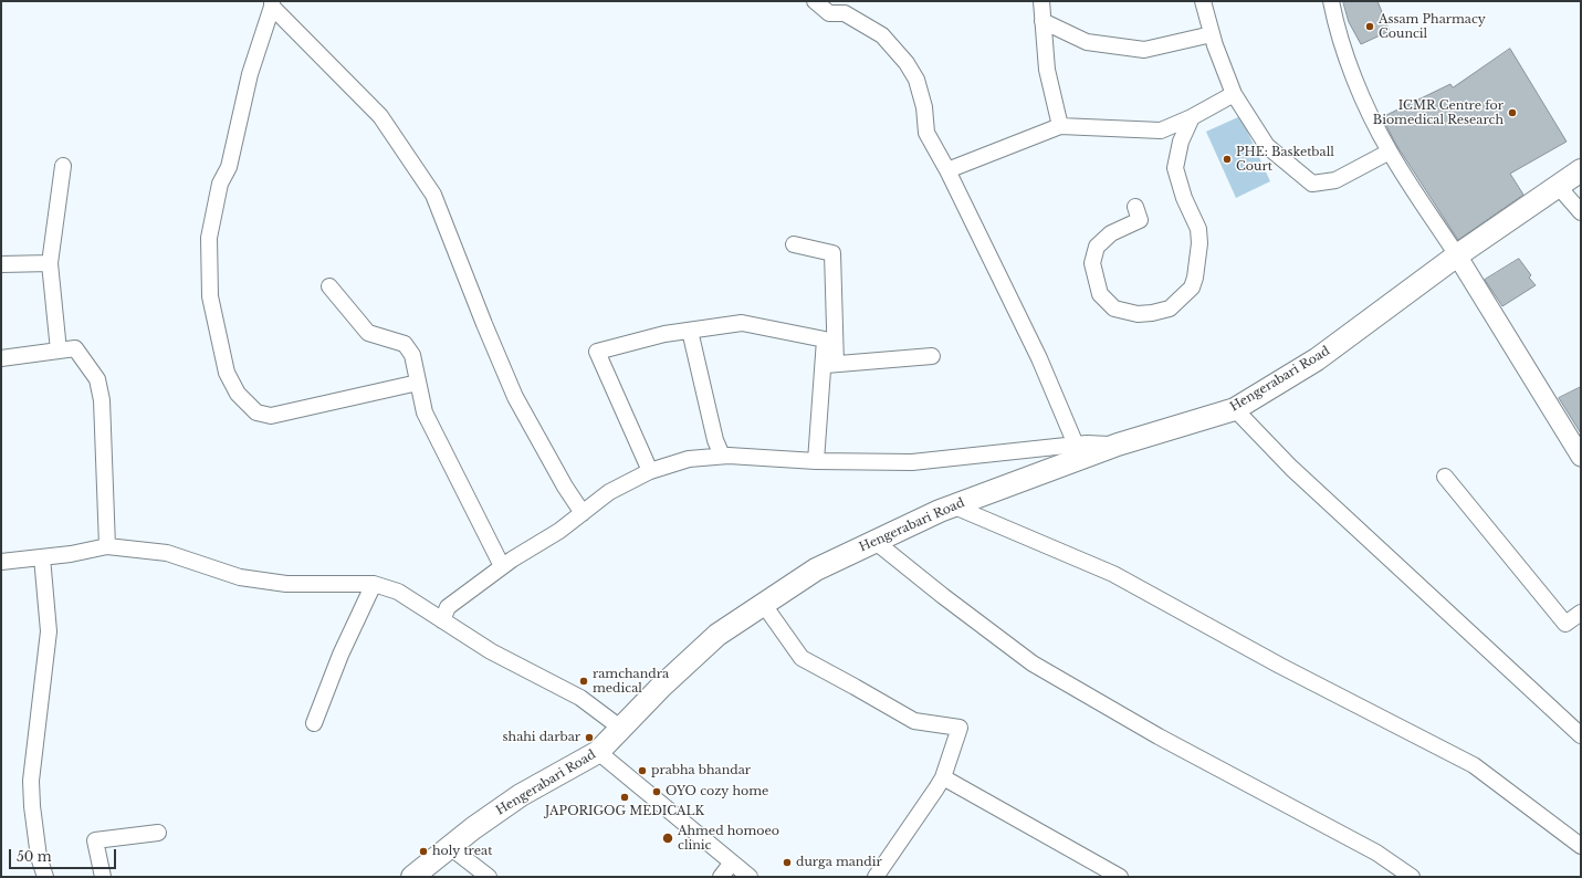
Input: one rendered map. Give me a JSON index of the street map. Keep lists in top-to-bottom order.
{
  "streets": {
    "main road": ["Hengerabari Road"]
  },
  "places": [
    "Assam Pharmacy Council",
    "ICMR Centre for Biomedical Research",
    "PHE: Basketball Court",
    "ramchandra medical",
    "shahi darbar",
    "prabha bhandar",
    "OYO cozy home",
    "JAPORIGOG MEDICALK",
    "Ahmed homoeo clinic",
    "holy treat",
    "durga mandir"
  ],
  "scale_bar": "50 m"
}
